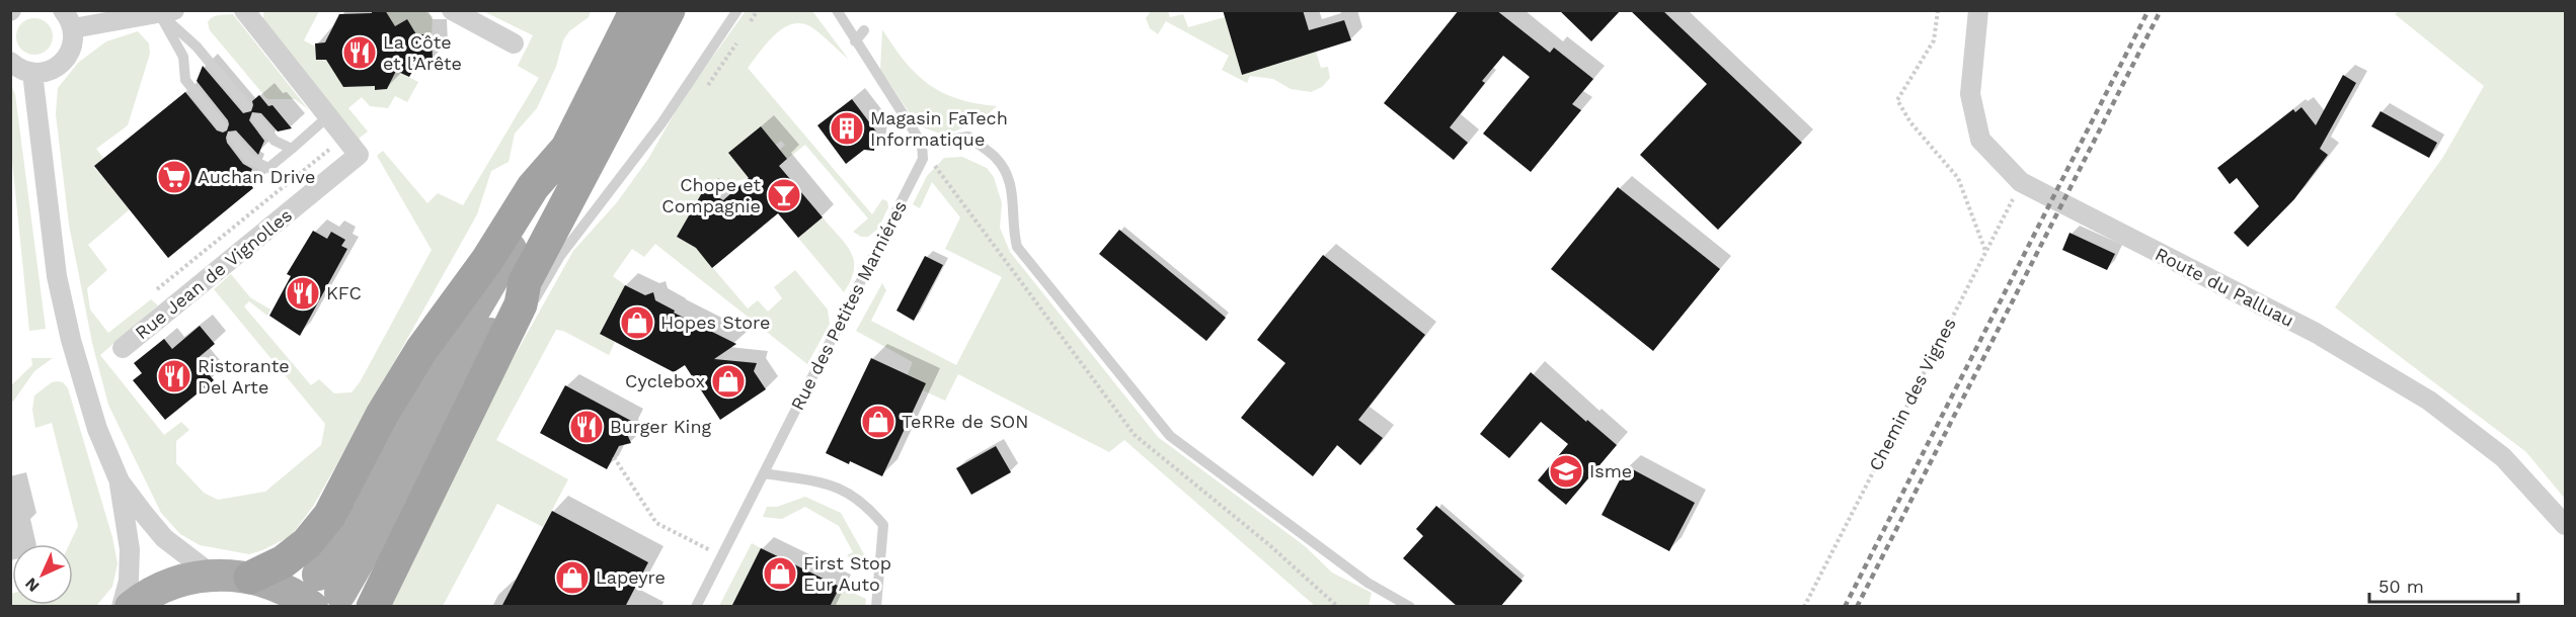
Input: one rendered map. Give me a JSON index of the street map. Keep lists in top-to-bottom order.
{
  "streets": {
    "street": ["Rue Jean de Vignolles", "Route du Palluau"],
    "lane": ["Rue des Petites Marniéres"],
    "path": ["Chemin des Vignes"]
  },
  "crossings": [
    ["Route du Palluau", "Chemin des Vignes"]
  ],
  "places": {
    "restaurant": [
      "La Côte et l’Arête",
      "KFC",
      "Ristorante Del Arte",
      "Burger King"
    ],
    "building": ["Magasin FaTech Informatique"],
    "supermarket": ["Auchan Drive"],
    "bar": ["Chope et Compagnie"],
    "shop": [
      "Hopes Store",
      "Cyclebox",
      "TeRRe de SON",
      "First Stop Eur Auto",
      "Lapeyre"
    ],
    "school or university": ["Isme"]
  },
  "scale_bar": "50 m",
  "north": "bottom left"
}
